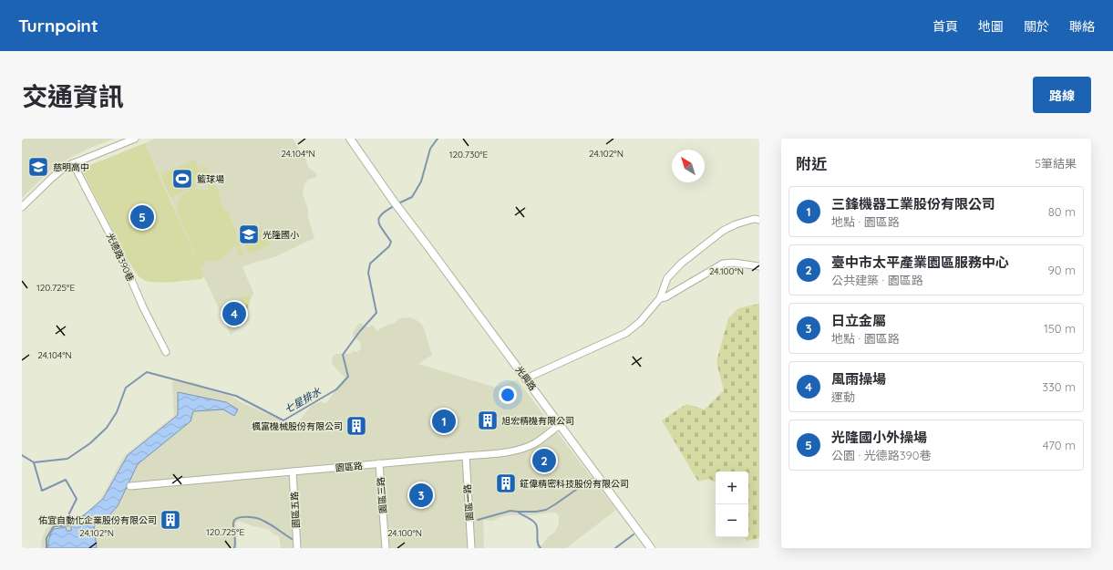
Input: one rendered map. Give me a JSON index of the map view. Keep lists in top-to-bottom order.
{
  "streets": {
    "main road": ["光興路"],
    "street": [
      "光德路390巷",
      "園區路",
      "園區三路",
      "園區一路",
      "園區五路"
    ]
  },
  "crossings": [
    ["光興路", "園區路"],
    ["園區路", "園區三路"],
    ["園區路", "園區一路"],
    ["園區路", "園區五路"]
  ],
  "water": ["七星排水"],
  "places": {
    "school or university": ["慈明高中", "光隆國小"],
    "sports": ["籃球場"],
    "building": [
      "旭宏精機有限公司",
      "楓富機械股份有限公司",
      "鉦偉精密科技股份有限公司",
      "佑宜自動化企業股份有限公司"
    ]
  },
  "north": "top left",
  "page": {
    "header": "Turnpoint",
    "nav": [
      "首頁",
      "地圖",
      "關於",
      "聯絡"
    ],
    "title": "交通資訊",
    "buttons": "路線",
    "heading": ["附近", "5筆結果"],
    "list": [
      {
        "mark": "1",
        "name": "三鋒機器工業股份有限公司",
        "note": "地點 · 園區路",
        "value": "80 m"
      },
      {
        "mark": "2",
        "name": "臺中市太平產業園區服務中心",
        "note": "公共建築 · 園區路",
        "value": "90 m"
      },
      {
        "mark": "3",
        "name": "日立金屬",
        "note": "地點 · 園區路",
        "value": "150 m"
      },
      {
        "mark": "4",
        "name": "風雨操場",
        "note": "運動",
        "value": "330 m"
      },
      {
        "mark": "5",
        "name": "光隆國小外操場",
        "note": "公園 · 光德路390巷",
        "value": "470 m"
      }
    ],
    "pins": [
      "5",
      "4",
      "1",
      "2",
      "3"
    ],
    "map_buttons": ["+", "−"]
  },
  "coordinates": [
    "24.104°N",
    "24.102°N",
    "120.730°E",
    "24.100°N",
    "120.725°E"
  ]
}
